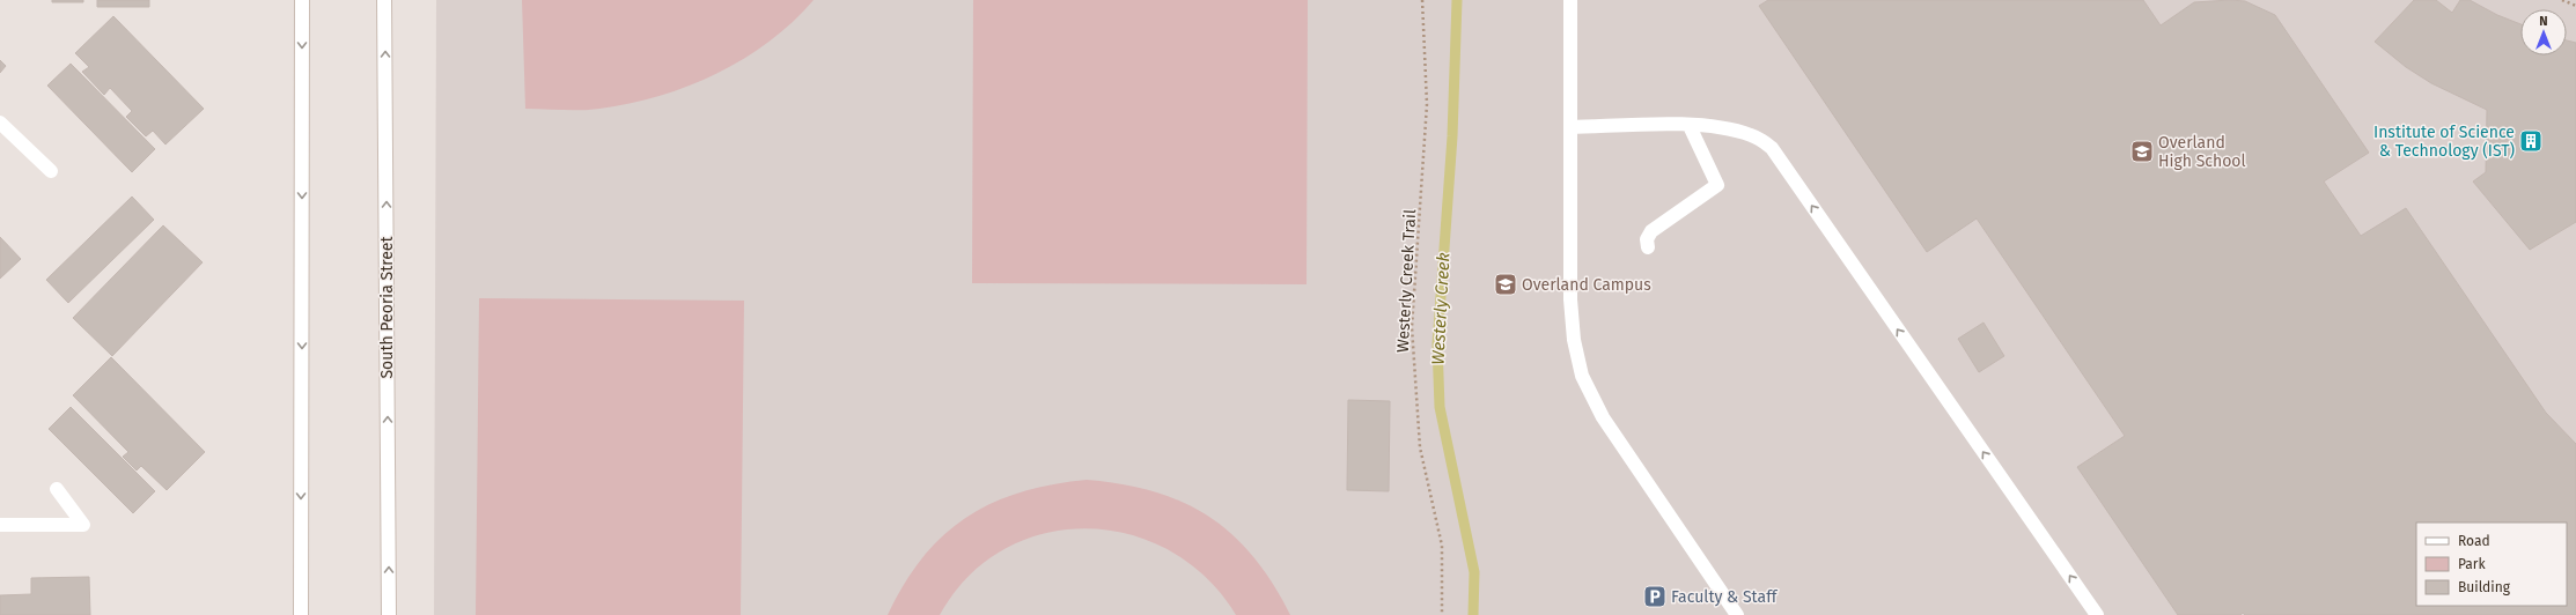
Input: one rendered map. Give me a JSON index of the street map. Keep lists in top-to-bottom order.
{
  "streets": {
    "main road": ["South Peoria Street"],
    "path": ["Westerly Creek Trail"]
  },
  "water": ["Westerly Creek"],
  "places": {
    "building": ["Institute of Science & Technology (IST)"],
    "school or university": ["Overland High School", "Overland Campus"],
    "parking": ["Faculty & Staff"]
  },
  "legend": ["Road", "Park", "Building"],
  "north": "top"
}
